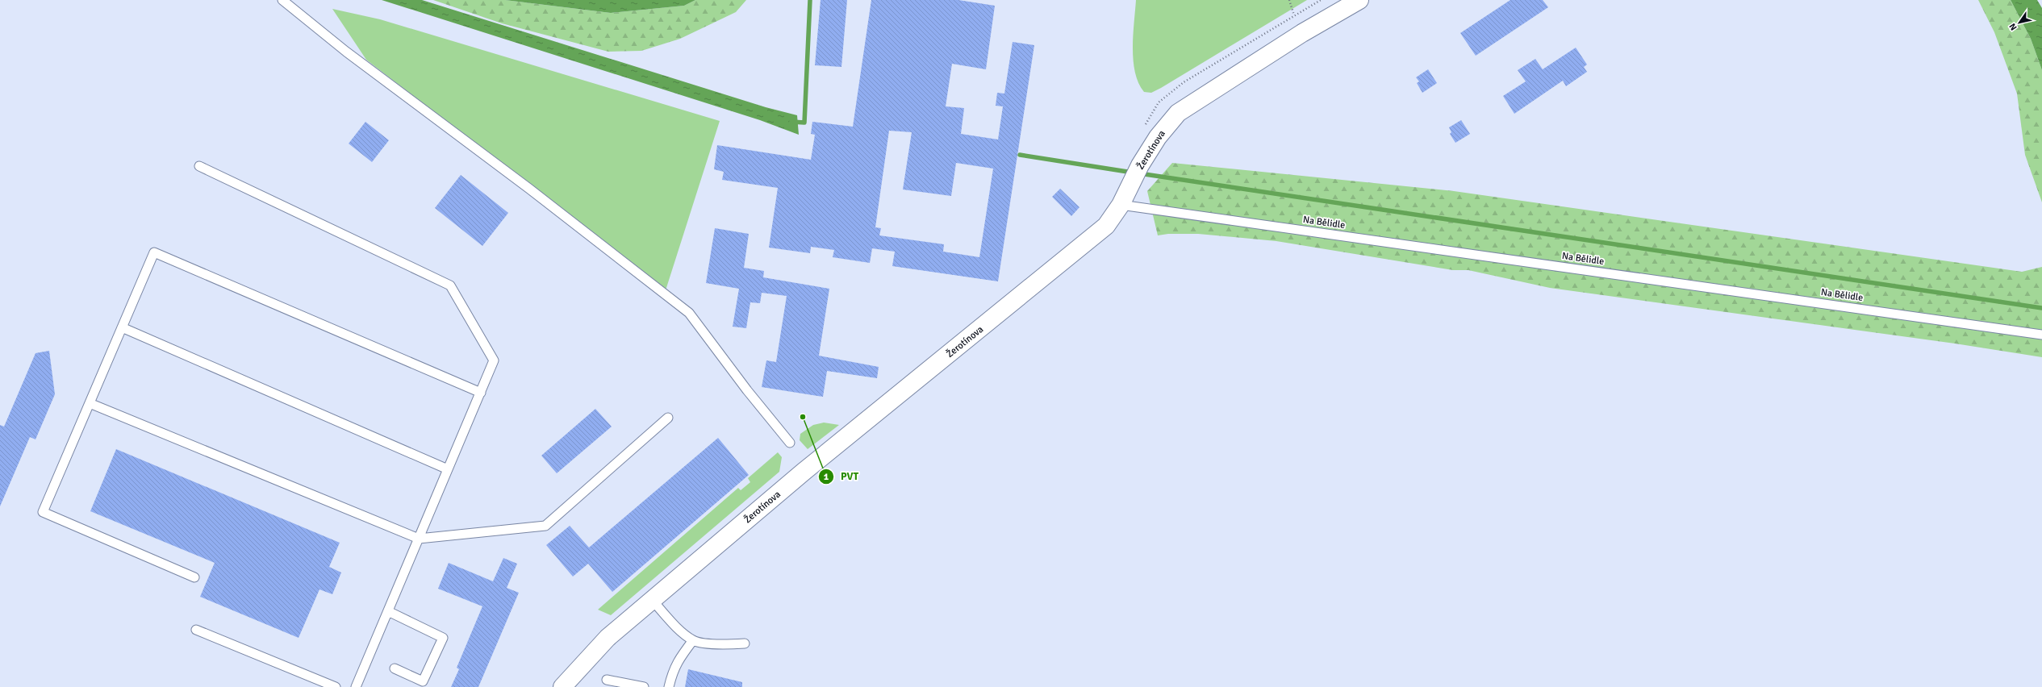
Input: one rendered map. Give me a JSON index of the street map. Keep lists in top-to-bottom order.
{
  "streets": {
    "street": ["Žerotínova"],
    "lane": ["Na Bělidle"]
  },
  "crossings": [
    ["Žerotínova", "Na Bělidle"]
  ],
  "places": ["PVT"],
  "north": "bottom left"
}
